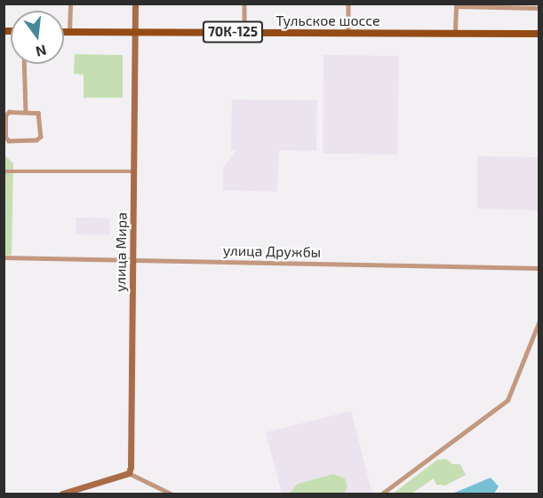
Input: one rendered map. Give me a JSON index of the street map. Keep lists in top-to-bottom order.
{
  "streets": {
    "main road": ["Тульское шоссе", "70К-125"],
    "street": ["улица Дружбы", "улица Мира"]
  },
  "crossings": [
    ["Тульское шоссе", "улица Мира"],
    ["улица Дружбы", "улица Мира"]
  ],
  "north": "bottom"
}
